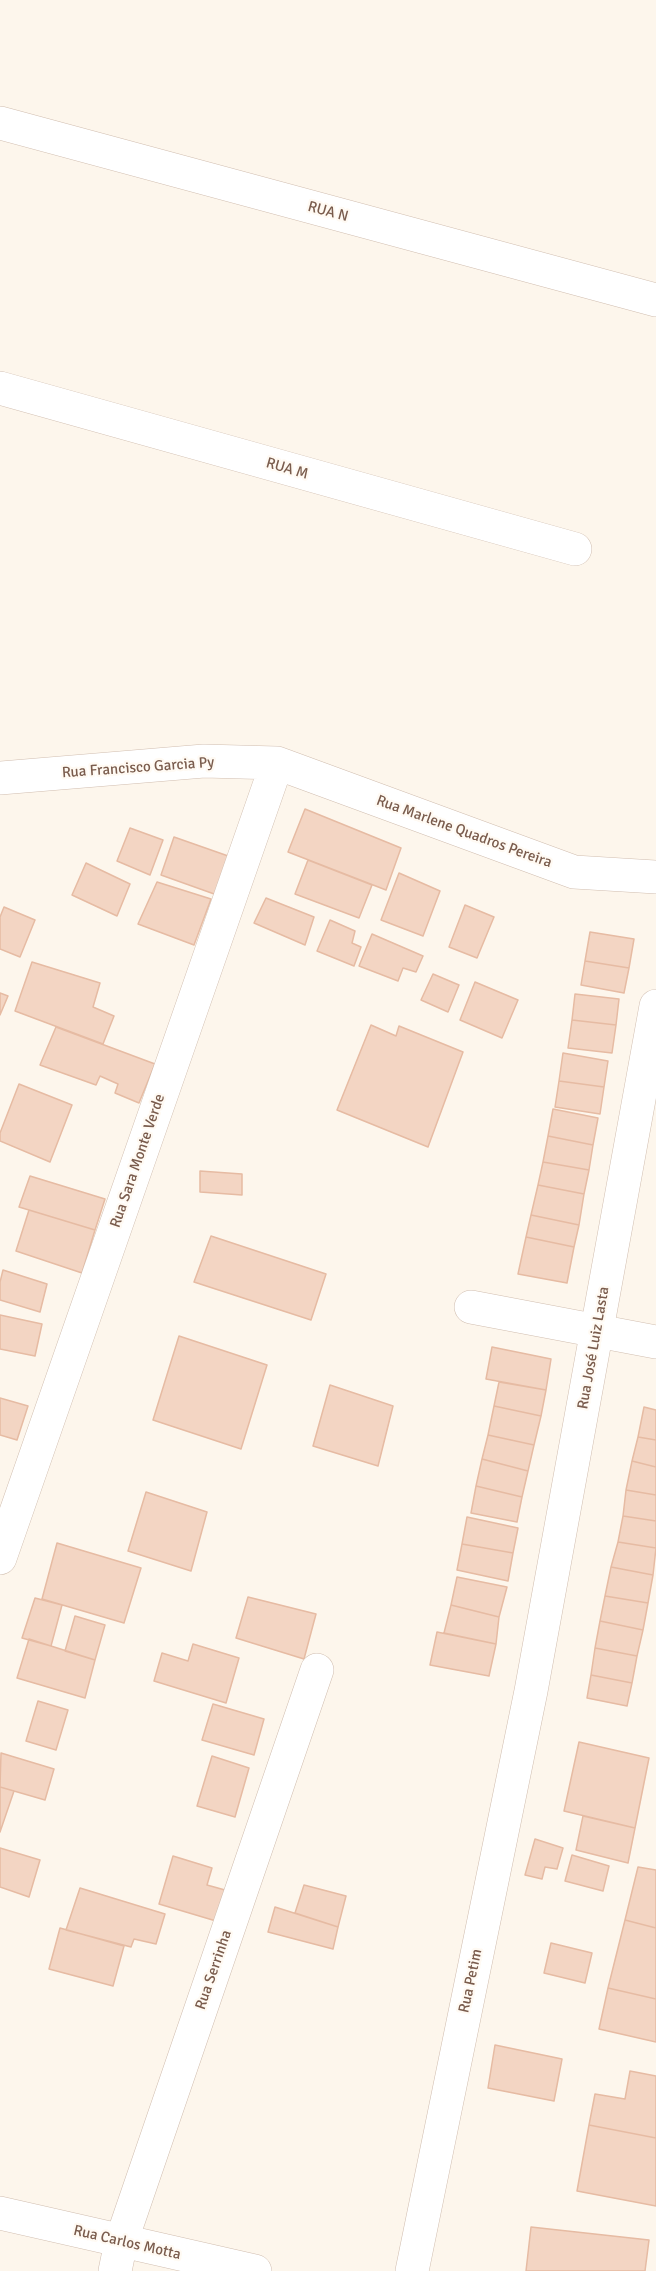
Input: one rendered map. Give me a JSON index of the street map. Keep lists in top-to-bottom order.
{
  "streets": {
    "street": [
      "RUA N",
      "RUA M",
      "Rua Francisco Garcia Py",
      "Rua Marlene Quadros Pereira",
      "Rua Sara Monte Verde",
      "Rua José Luiz Lasta",
      "Rua Serrinha",
      "Rua Petim",
      "Rua Carlos Motta"
    ]
  },
  "crossings": [
    ["Rua Francisco Garcia Py", "Rua Marlene Quadros Pereira"],
    ["Rua Francisco Garcia Py", "Rua Sara Monte Verde"],
    ["Rua Marlene Quadros Pereira", "Rua Sara Monte Verde"],
    ["Rua José Luiz Lasta", "Rua Petim"],
    ["Rua Serrinha", "Rua Carlos Motta"]
  ]
}
